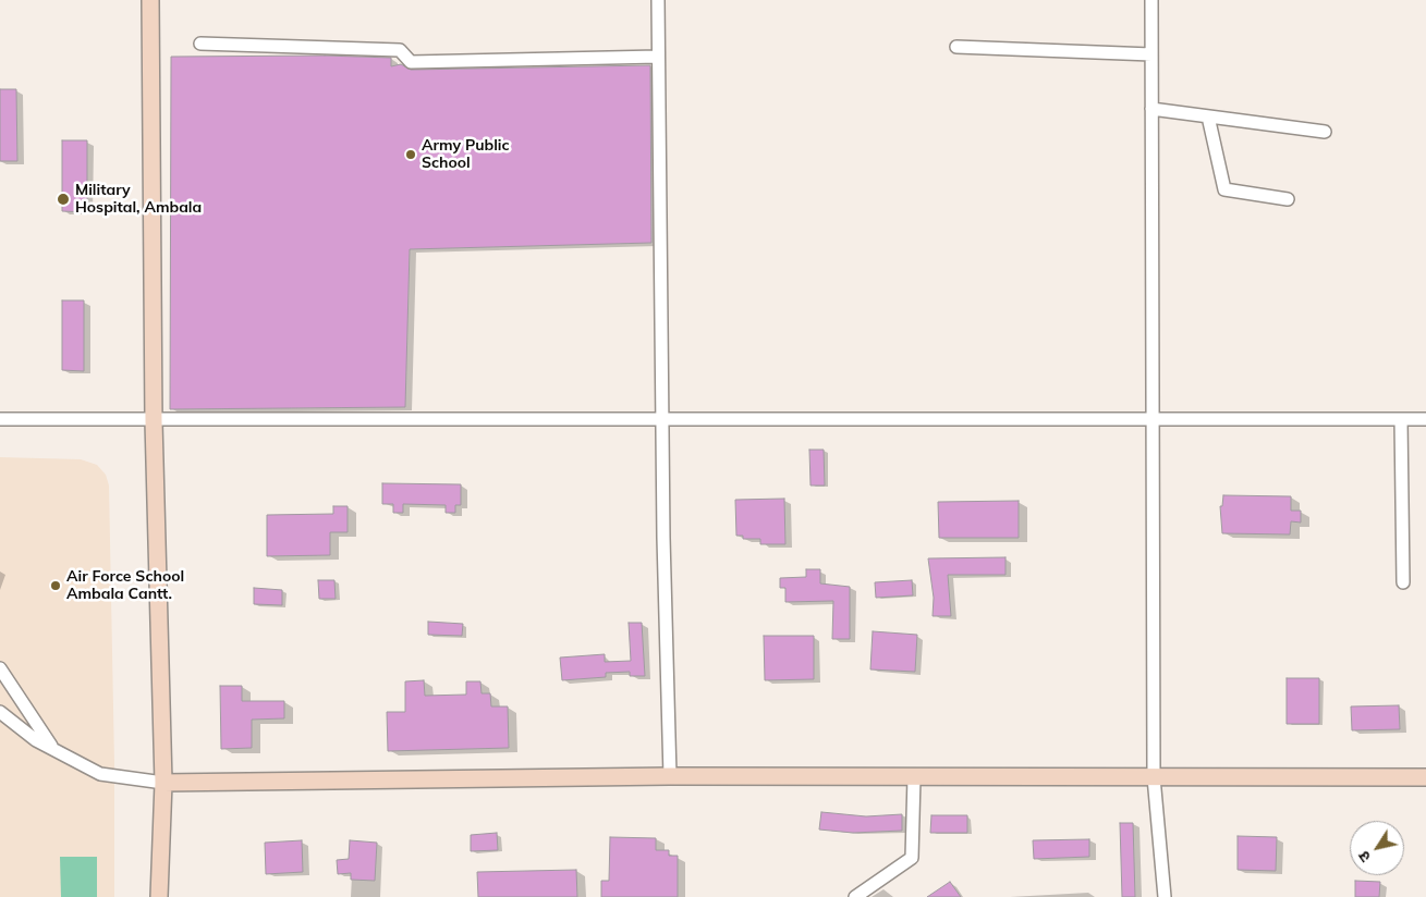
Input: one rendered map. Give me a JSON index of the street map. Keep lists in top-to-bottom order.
{
  "places": ["Army Public School", "Military Hospital, Ambala", "Air Force School Ambala Cantt."],
  "north": "bottom left"
}
